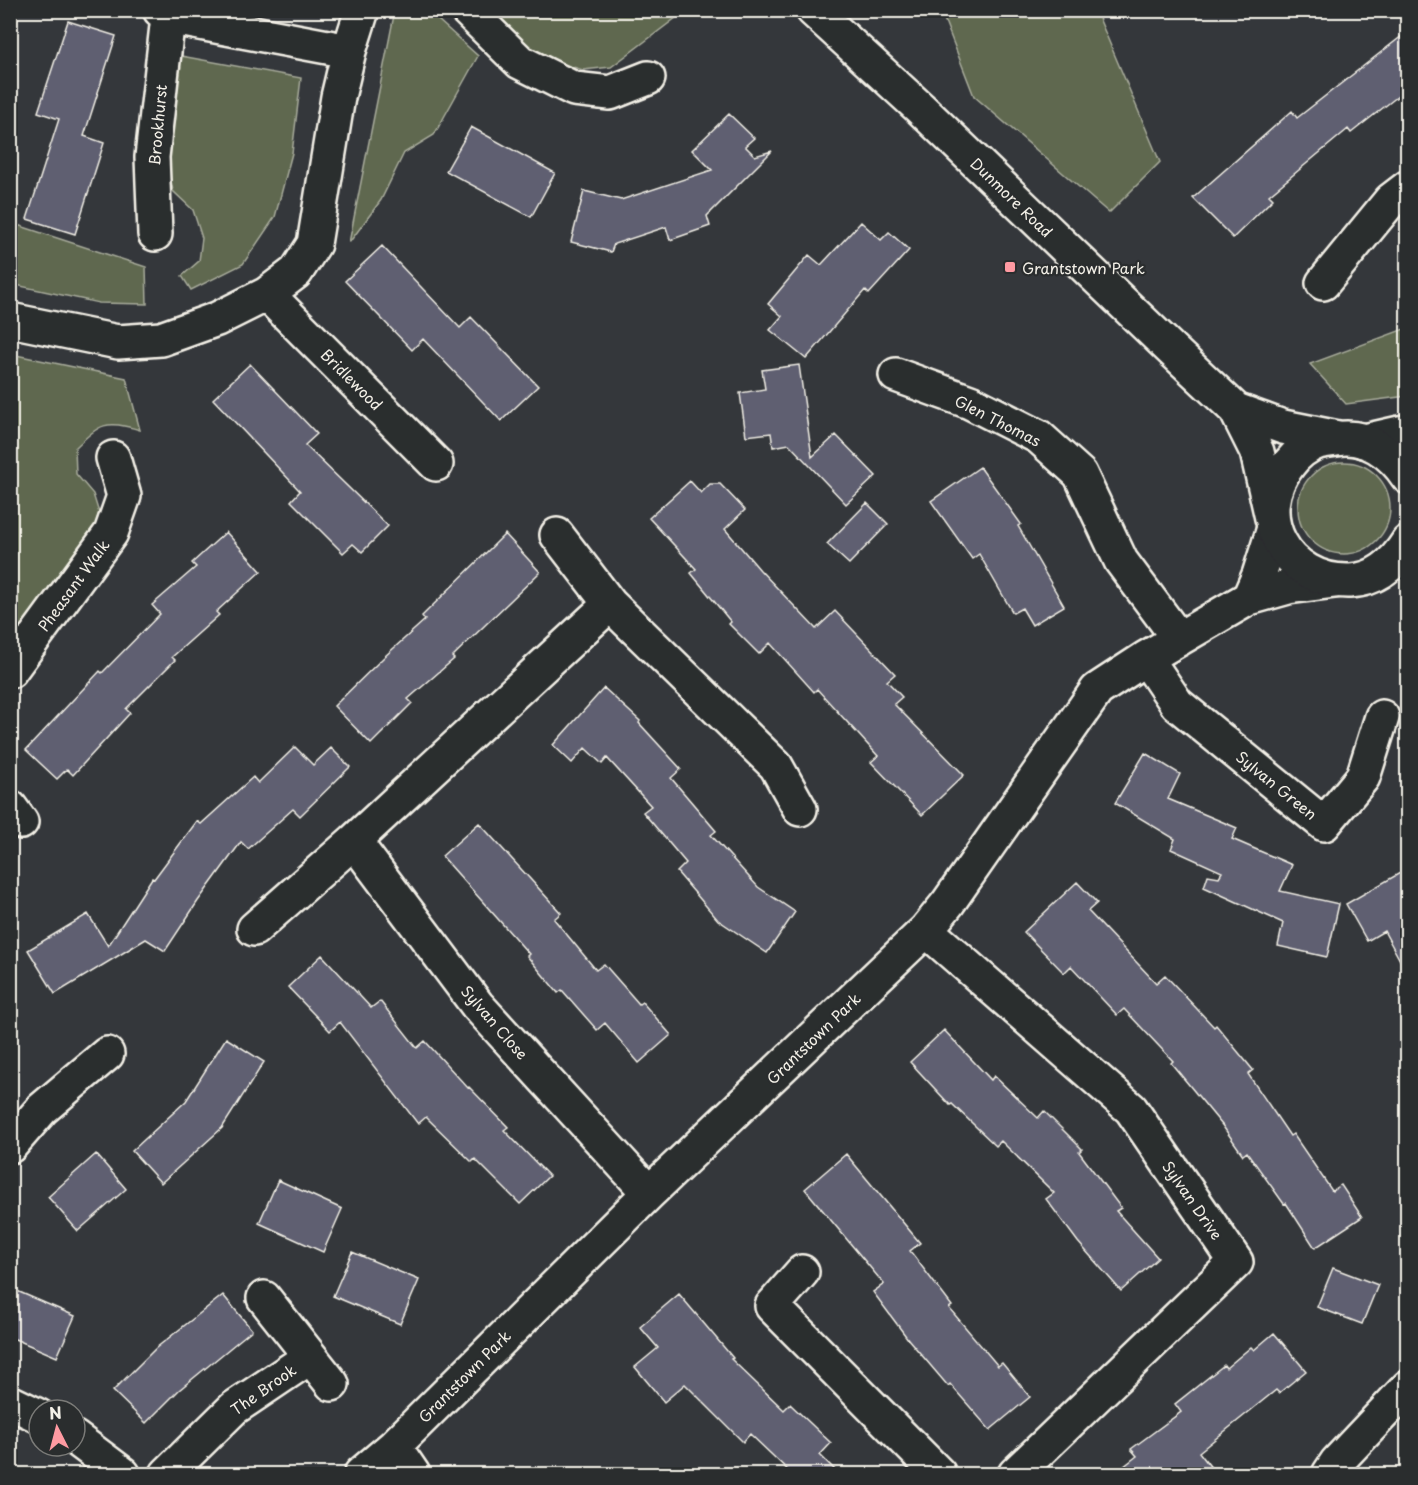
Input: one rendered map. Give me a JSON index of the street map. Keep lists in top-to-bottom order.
{
  "streets": {
    "street": [
      "Brookhurst",
      "Dunmore Road",
      "Bridlewood",
      "Glen Thomas",
      "Pheasant Walk",
      "Sylvan Green",
      "Sylvan Close",
      "Grantstown Park",
      "Sylvan Drive",
      "The Brook"
    ]
  },
  "crossings": [
    ["Dunmore Road", "Grantstown Park"],
    ["Glen Thomas", "Grantstown Park"],
    ["Sylvan Green", "Grantstown Park"],
    ["Sylvan Close", "Grantstown Park"],
    ["Grantstown Park", "Sylvan Drive"]
  ],
  "places": {
    "transit": ["Grantstown Park"]
  },
  "north": "top"
}
